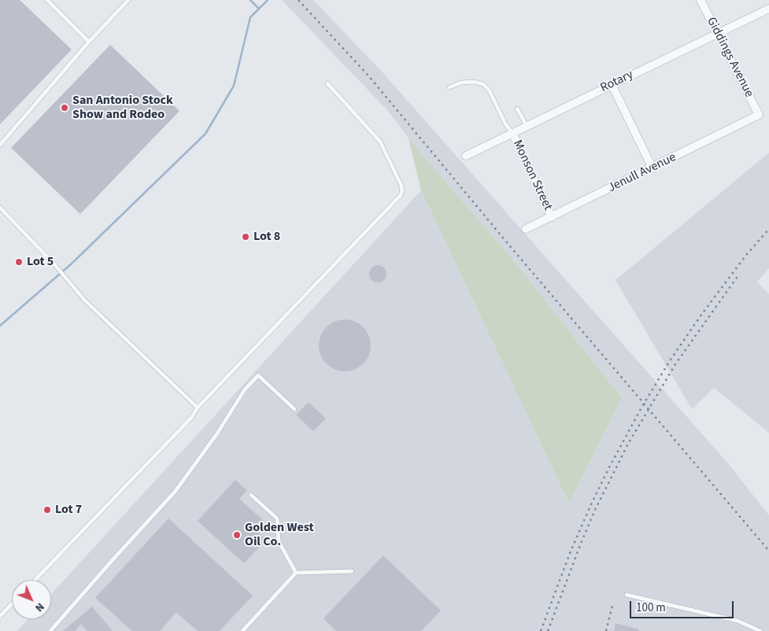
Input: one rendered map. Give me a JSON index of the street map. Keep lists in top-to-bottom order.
{
  "streets": {
    "street": [
      "Giddings Avenue",
      "Rotary",
      "Jenull Avenue",
      "Monson Street"
    ]
  },
  "crossings": [
    ["Giddings Avenue", "Rotary"],
    ["Giddings Avenue", "Jenull Avenue"],
    ["Rotary", "Monson Street"],
    ["Jenull Avenue", "Monson Street"]
  ],
  "places": [
    "San Antonio Stock Show and Rodeo",
    "Lot 8",
    "Lot 5",
    "Lot 7",
    "Golden West Oil Co."
  ],
  "scale_bar": "100 m",
  "north": "bottom right"
}
